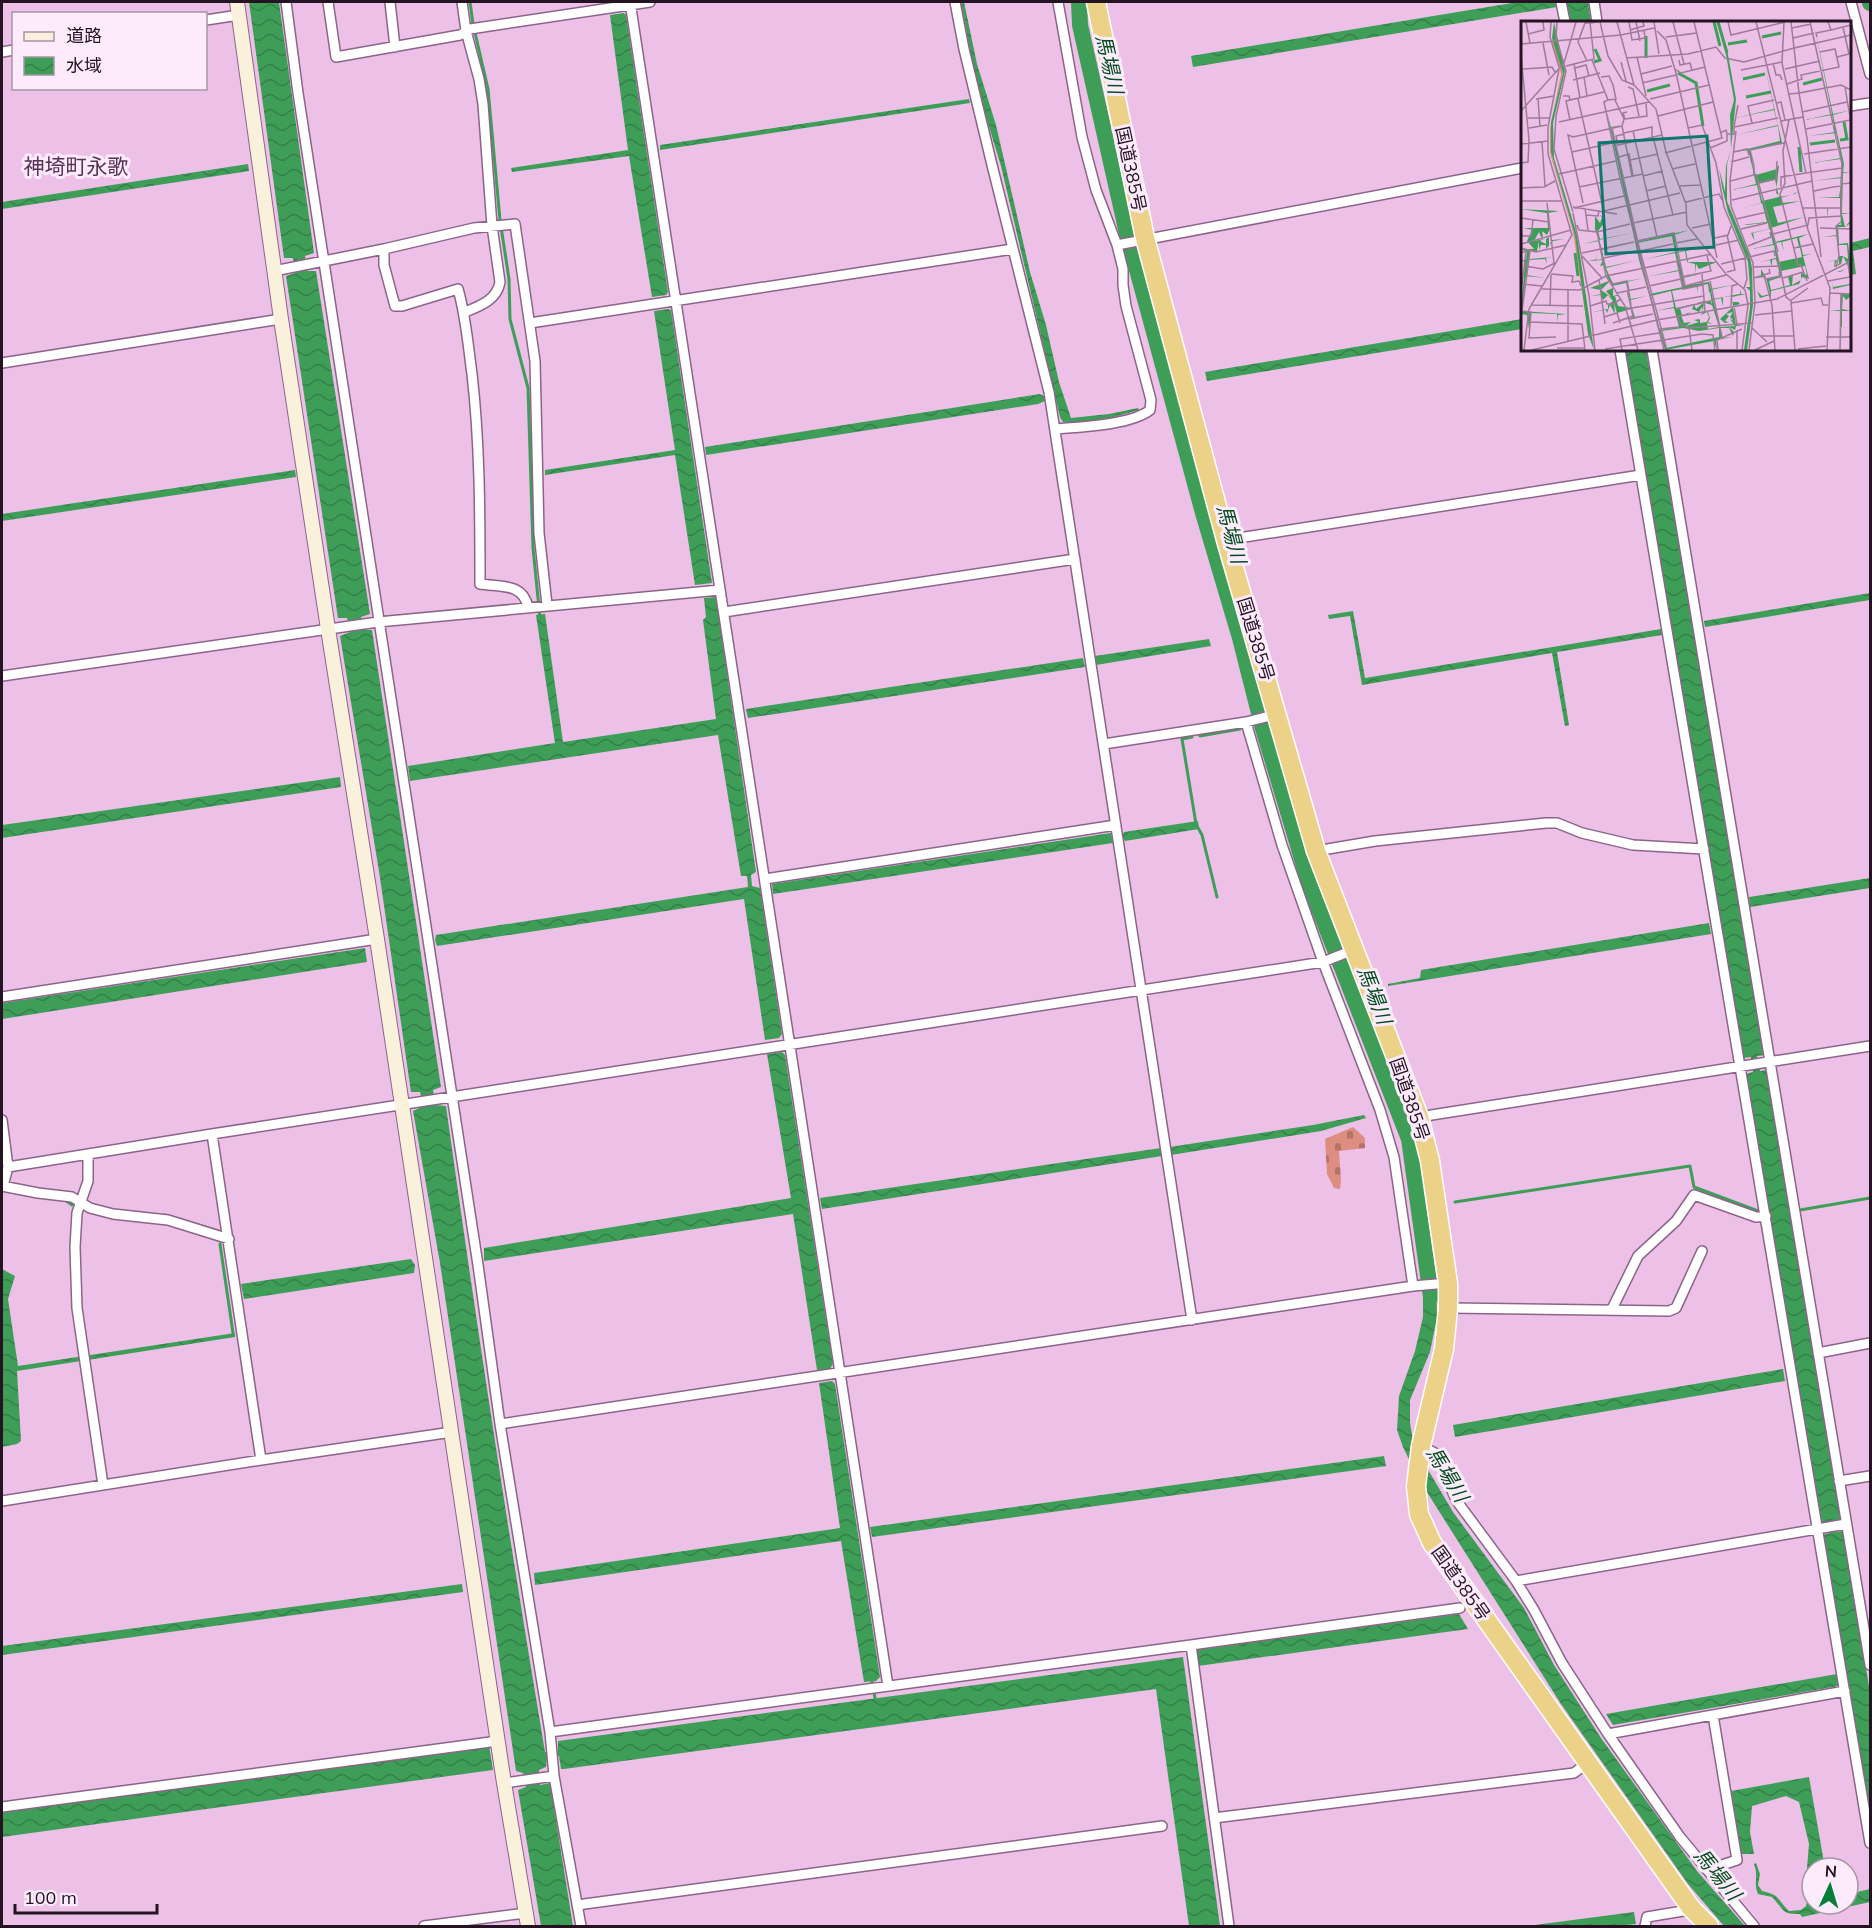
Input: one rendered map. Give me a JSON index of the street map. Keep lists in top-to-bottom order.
{
  "streets": {
    "highway": ["国道385号"]
  },
  "districts": ["神埼町永歌"],
  "water": ["馬場川"],
  "legend": ["道路", "水域"],
  "scale_bar": "100 m",
  "north": "top"
}
